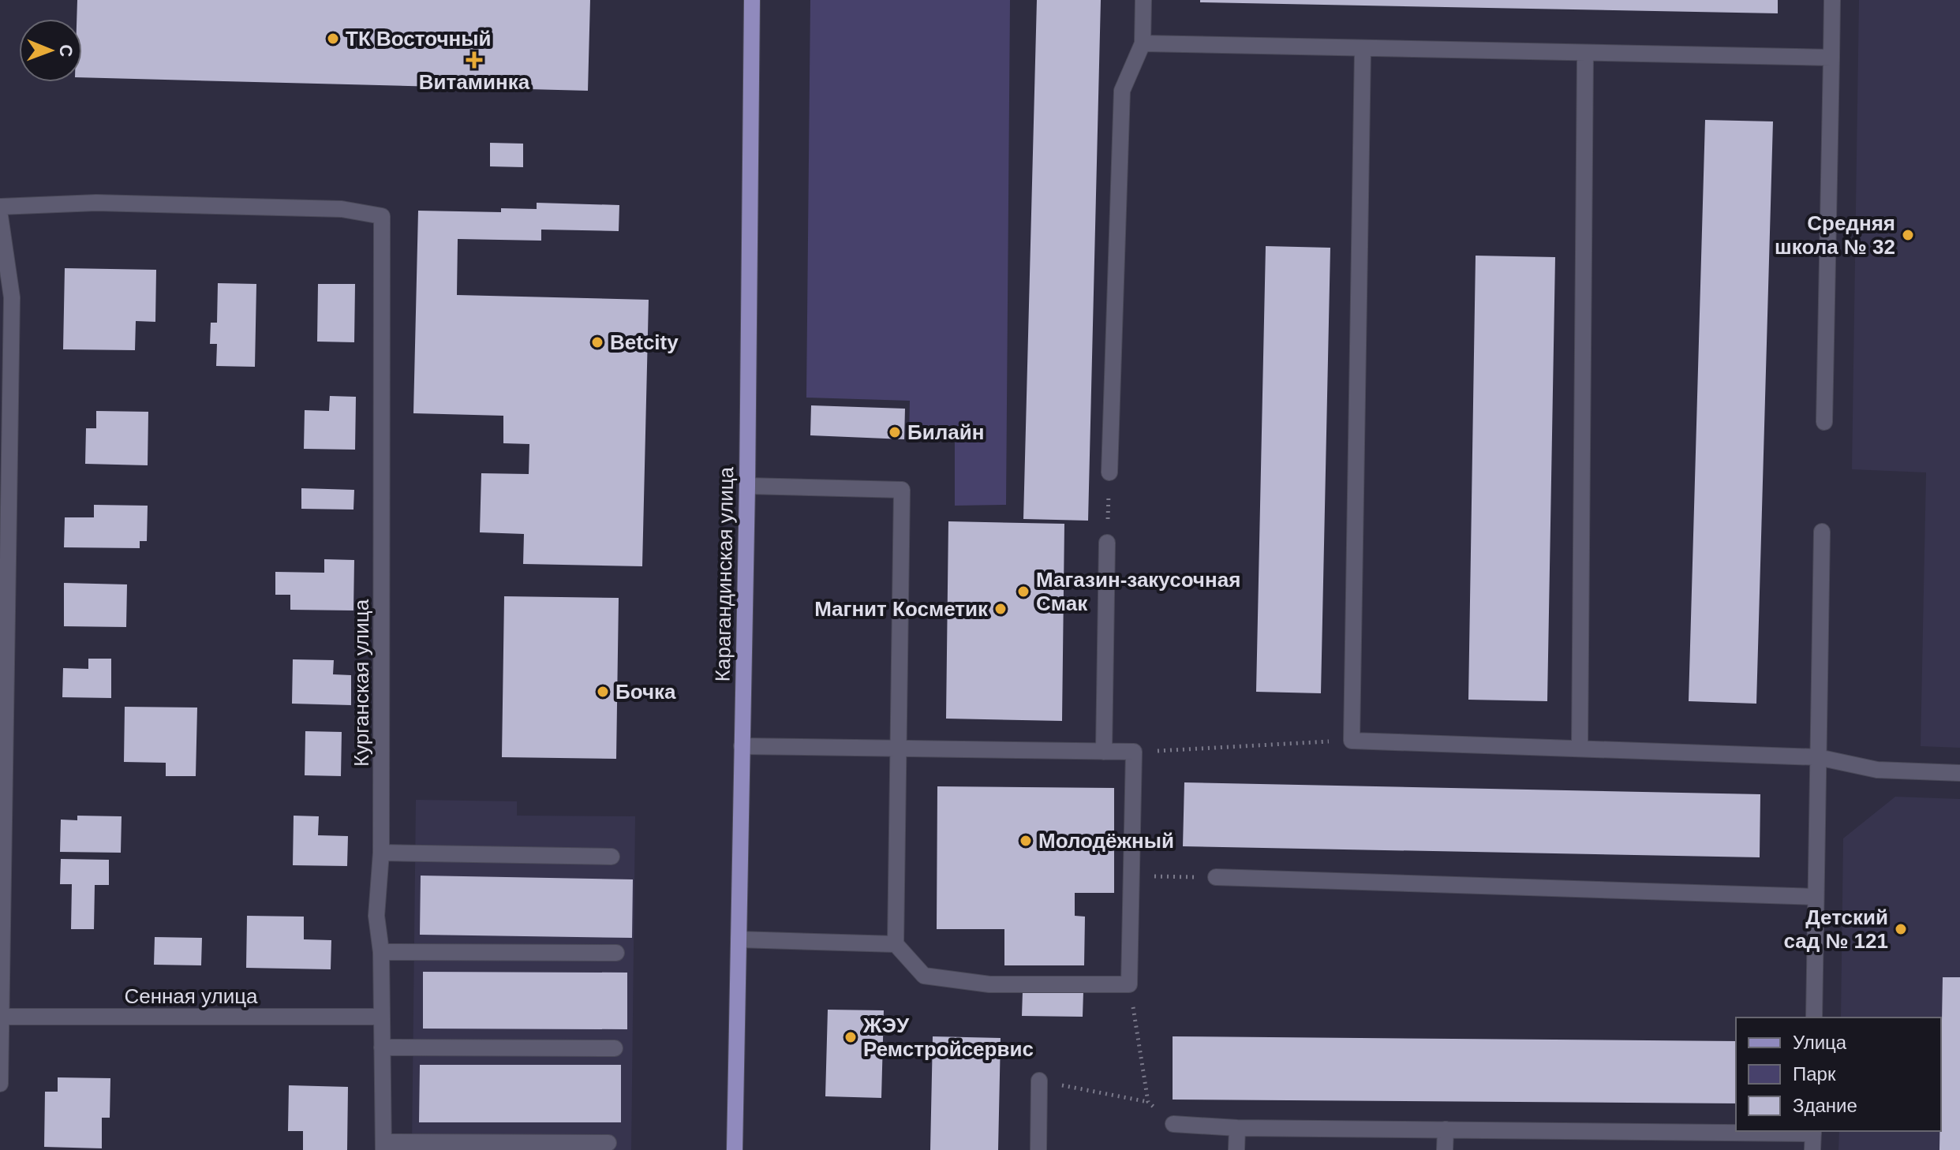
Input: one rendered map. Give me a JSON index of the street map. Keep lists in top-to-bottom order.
{
  "streets": {
    "main road": ["Карагандинская улица"],
    "street": ["Курганская улица", "Сенная улица"]
  },
  "crossings": [
    ["Курганская улица", "Сенная улица"]
  ],
  "places": {
    "other": [
      "ТК Восточный",
      "Средняя школа № 32",
      "Betcity",
      "Билайн",
      "Магазин-закусочная Смак",
      "Магнит Косметик",
      "Бочка",
      "Молодёжный",
      "Детский сад № 121",
      "ЖЭУ Ремстройсервис"
    ],
    "health": ["Витаминка"]
  },
  "legend": ["Улица", "Парк", "Здание"],
  "north": "right"
}
